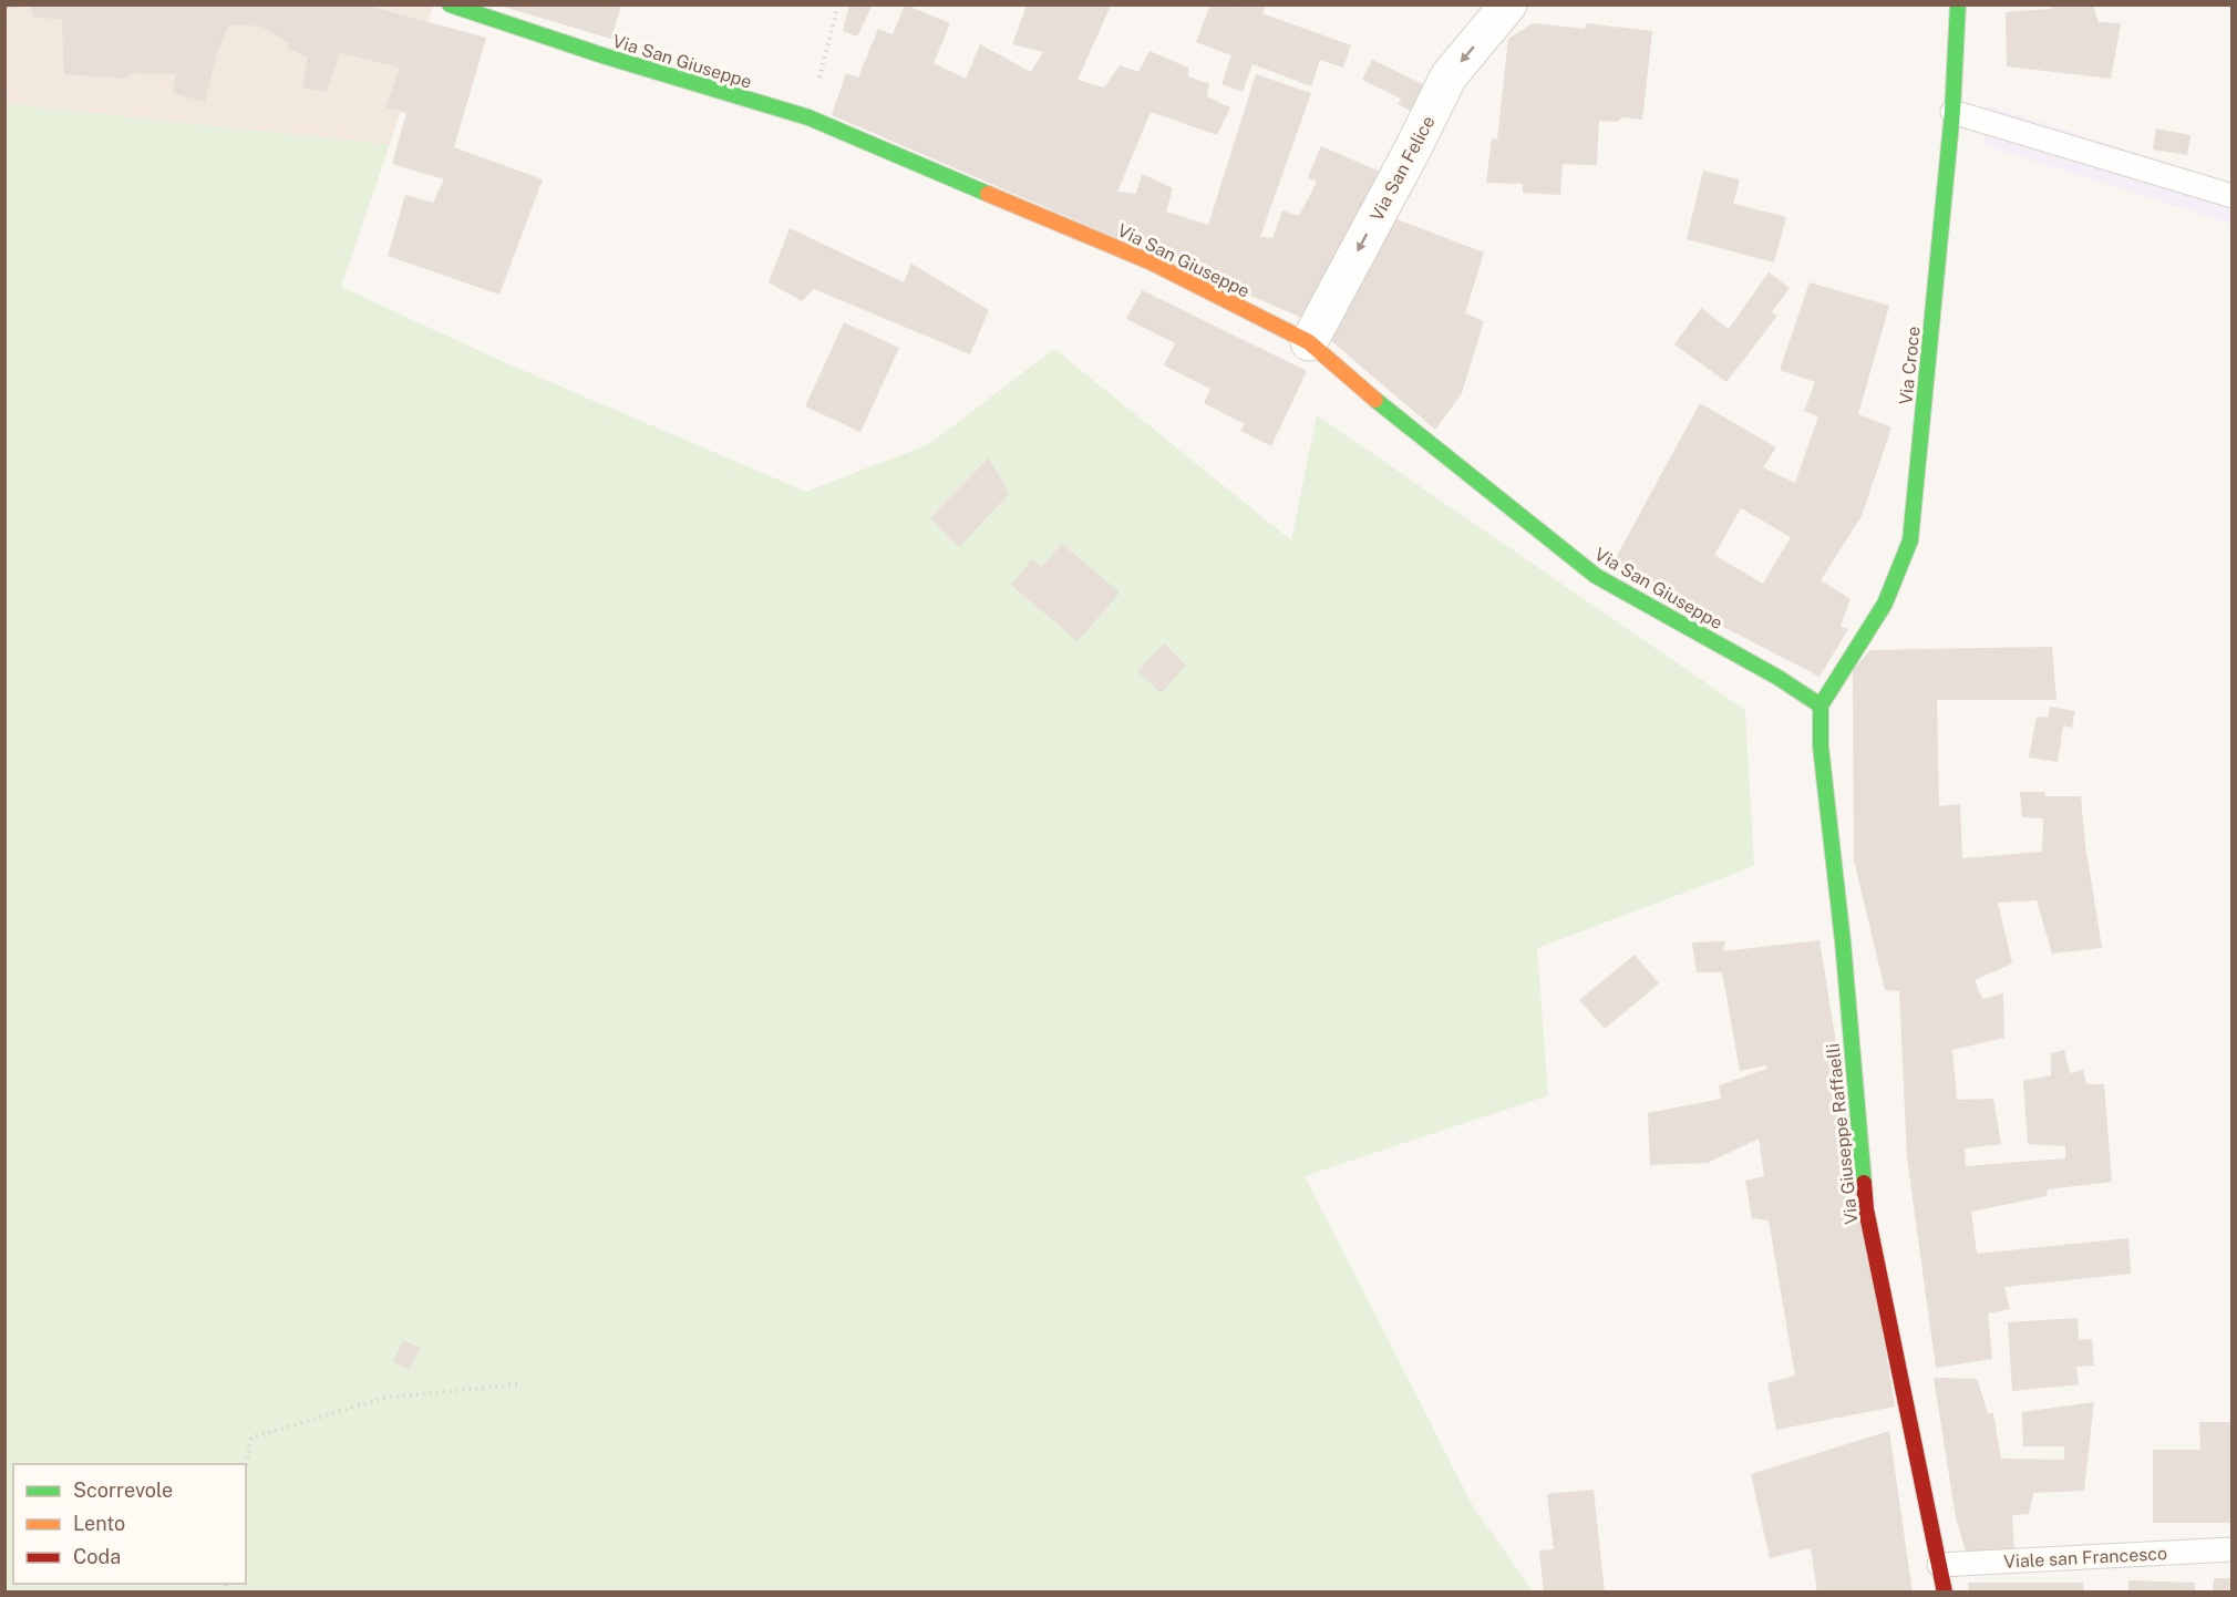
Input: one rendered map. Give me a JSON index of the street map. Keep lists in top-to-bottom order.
{
  "streets": {
    "street": [
      "Via San Giuseppe",
      "Via San Felice",
      "Via Croce",
      "Via Giuseppe Raffaelli"
    ],
    "lane": ["Viale san Francesco"]
  },
  "crossings": [
    ["Via San Giuseppe", "Via San Felice"],
    ["Via San Giuseppe", "Via Croce"],
    ["Via San Giuseppe", "Via Giuseppe Raffaelli"],
    ["Via Croce", "Via Giuseppe Raffaelli"],
    ["Via Giuseppe Raffaelli", "Viale san Francesco"]
  ],
  "one_way": ["Via San Felice"],
  "legend": ["Scorrevole", "Lento", "Coda"]
}
